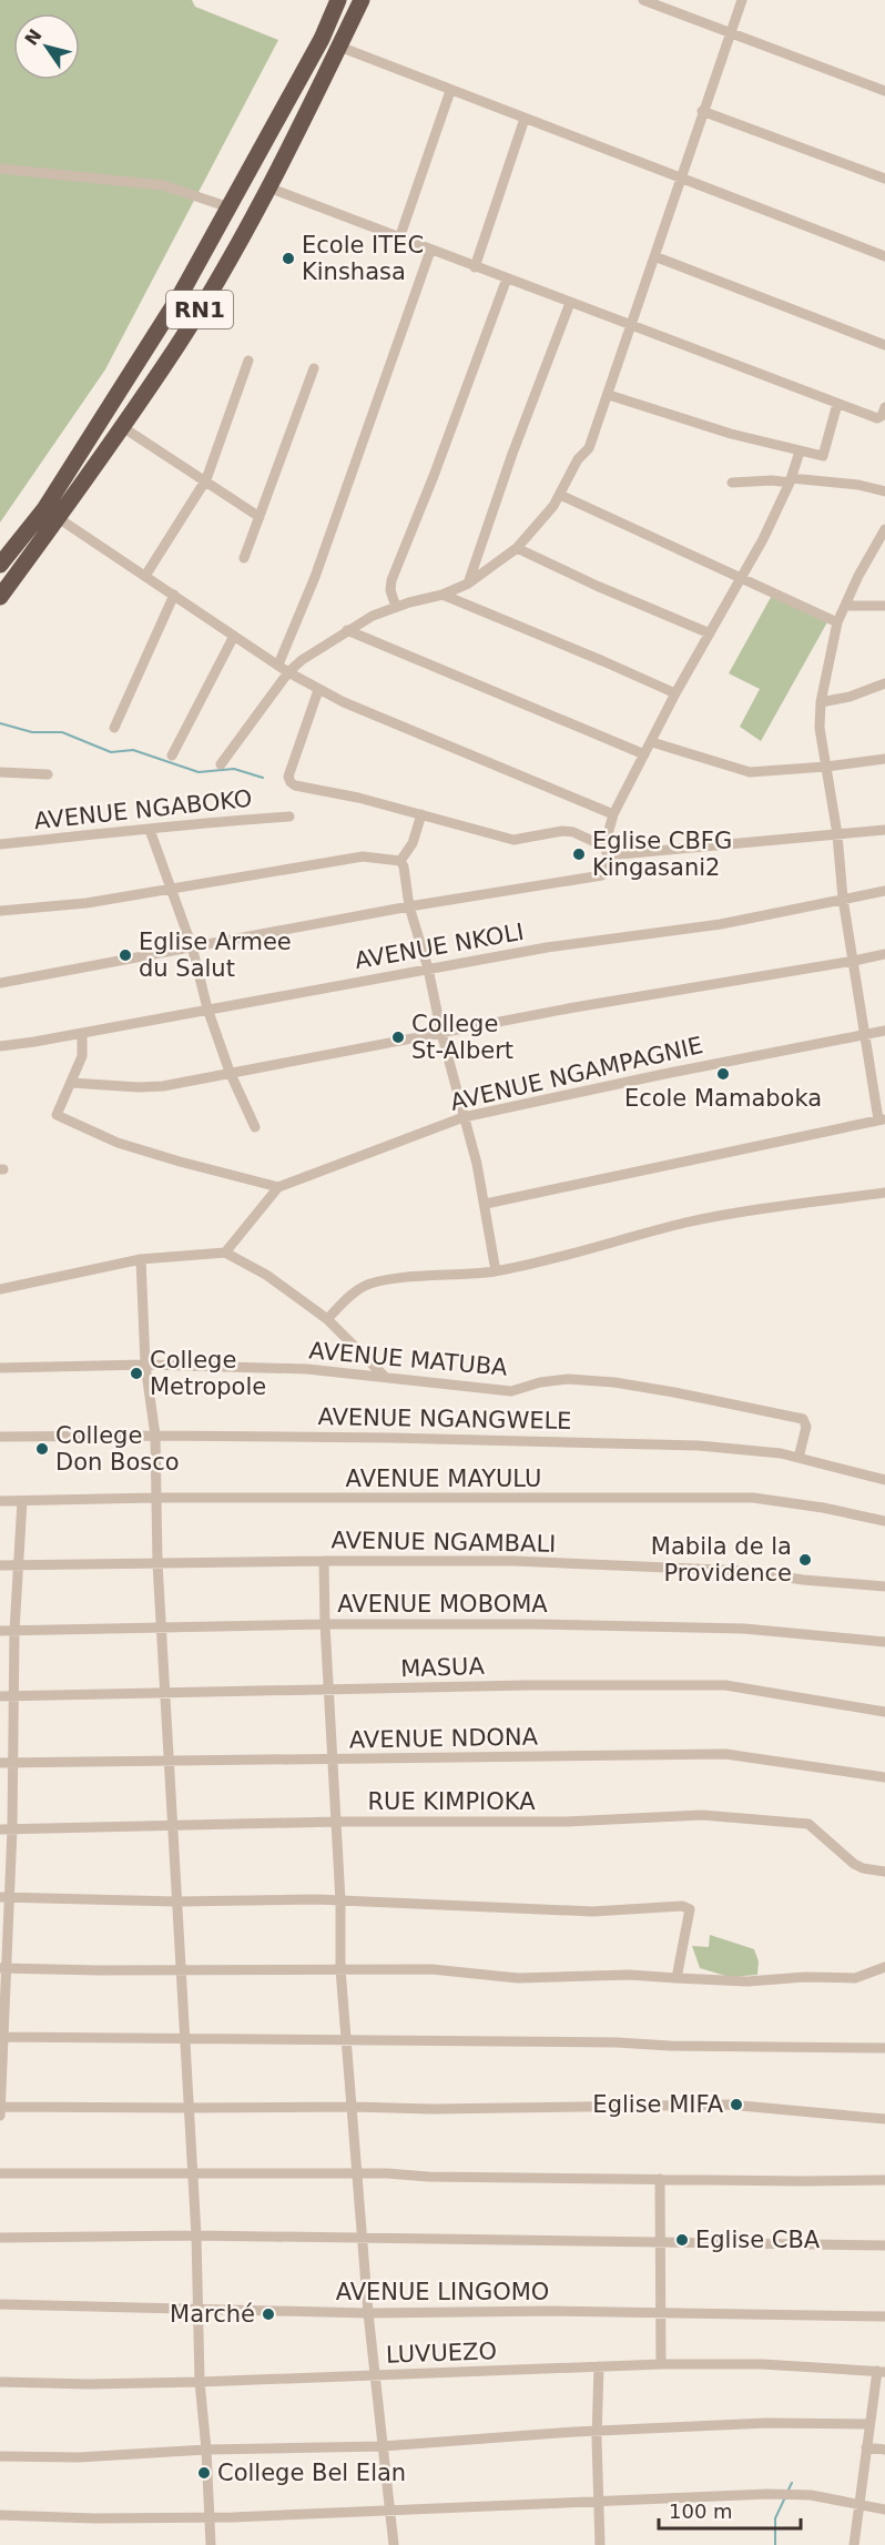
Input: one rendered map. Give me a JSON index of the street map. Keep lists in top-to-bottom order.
{
  "streets": {
    "highway": ["RN1"],
    "street": [
      "AVENUE NGABOKO",
      "AVENUE NKOLI",
      "AVENUE NGAMPAGNIE",
      "AVENUE MATUBA",
      "AVENUE NGANGWELE",
      "AVENUE MAYULU",
      "AVENUE NGAMBALI",
      "AVENUE MOBOMA",
      "MASUA",
      "AVENUE NDONA",
      "RUE KIMPIOKA",
      "AVENUE LINGOMO",
      "LUVUEZO"
    ]
  },
  "crossings": [
    ["AVENUE MATUBA", "AVENUE NGANGWELE"]
  ],
  "places": [
    "Ecole ITEC Kinshasa",
    "Eglise CBFG Kingasani2",
    "Eglise Armee du Salut",
    "College St-Albert",
    "Ecole Mamaboka",
    "College Metropole",
    "College Don Bosco",
    "Mabila de la Providence",
    "Eglise MIFA",
    "Eglise CBA",
    "Marché",
    "College Bel Elan"
  ],
  "scale_bar": "100 m",
  "north": "top left"
}
